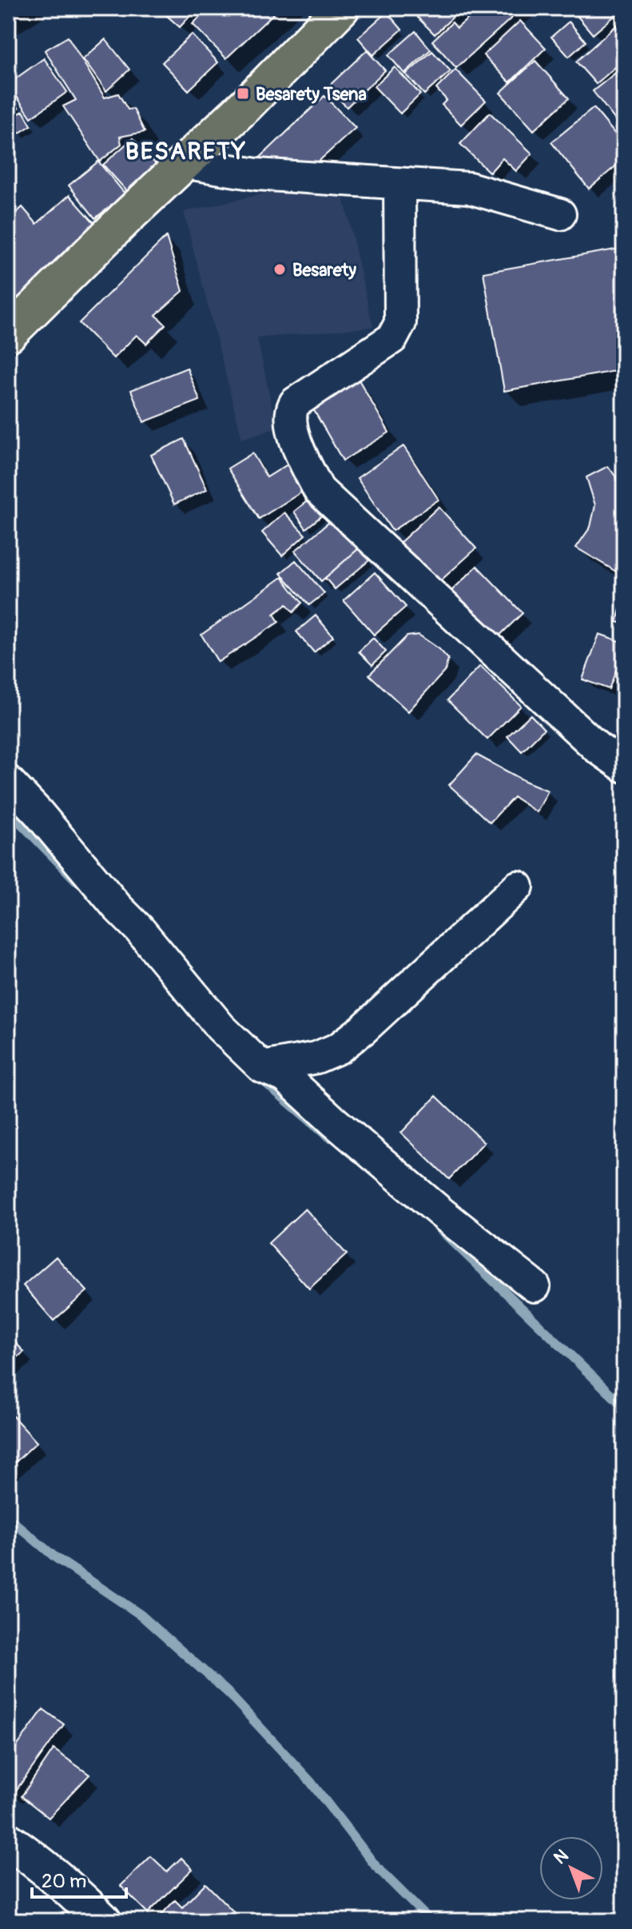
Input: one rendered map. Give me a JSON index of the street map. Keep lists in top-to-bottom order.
{
  "districts": ["BESARETY"],
  "places": {
    "transit": ["Besarety Tsena"],
    "other": ["Besarety"]
  },
  "scale_bar": "20 m",
  "north": "top left"
}
